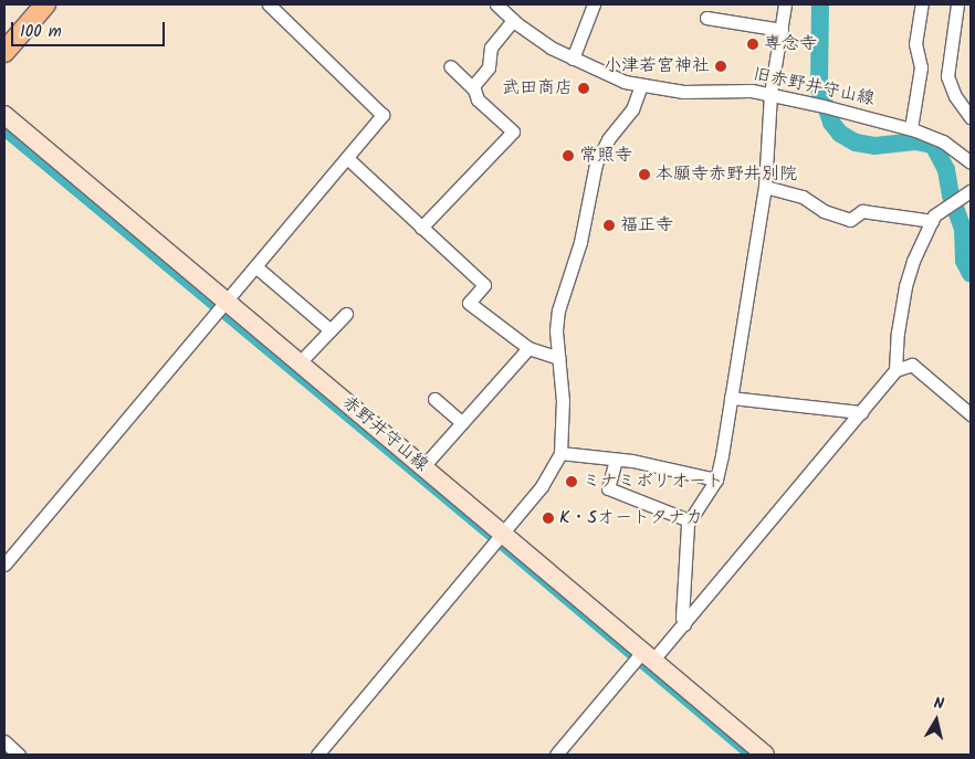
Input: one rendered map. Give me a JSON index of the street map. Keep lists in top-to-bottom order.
{
  "streets": {
    "main road": ["赤野井守山線"],
    "street": ["旧赤野井守山線"]
  },
  "places": [
    "専念寺",
    "小津若宮神社",
    "武田商店",
    "常照寺",
    "本願寺赤野井別院",
    "福正寺",
    "ミナミボリオート",
    "K・Sオートタナカ"
  ],
  "scale_bar": "100 m",
  "north": "top"
}
